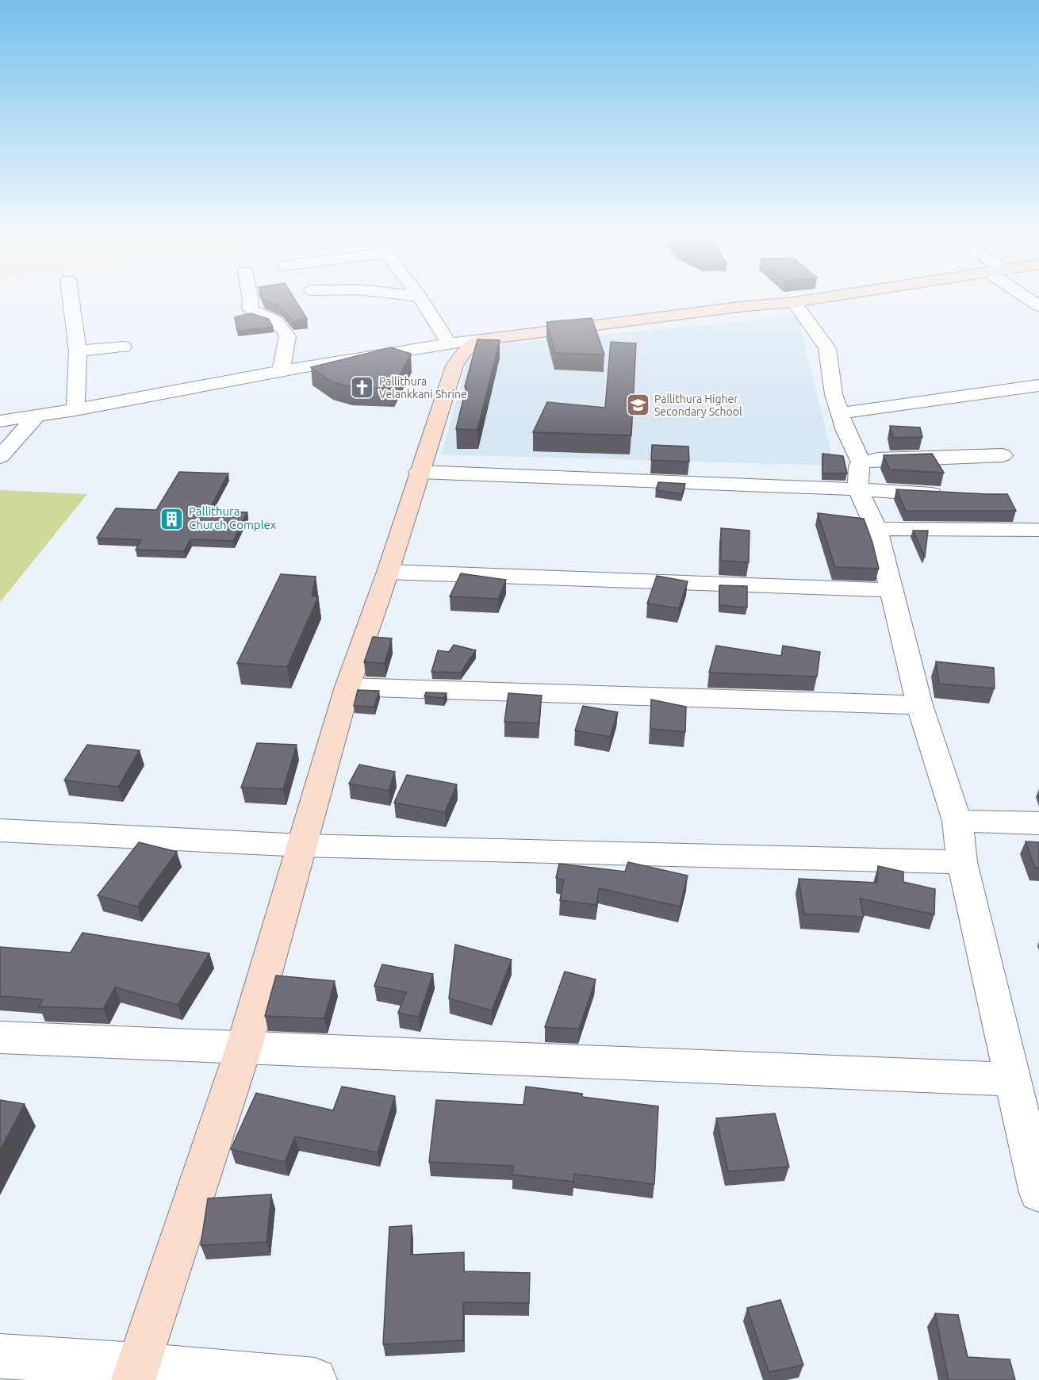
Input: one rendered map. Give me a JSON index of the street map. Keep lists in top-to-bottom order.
{
  "places": {
    "church": ["Pallithura Velankkani Shrine"],
    "school or university": ["Pallithura Higher Secondary School"],
    "building": ["Pallithura Church Complex"]
  }
}
